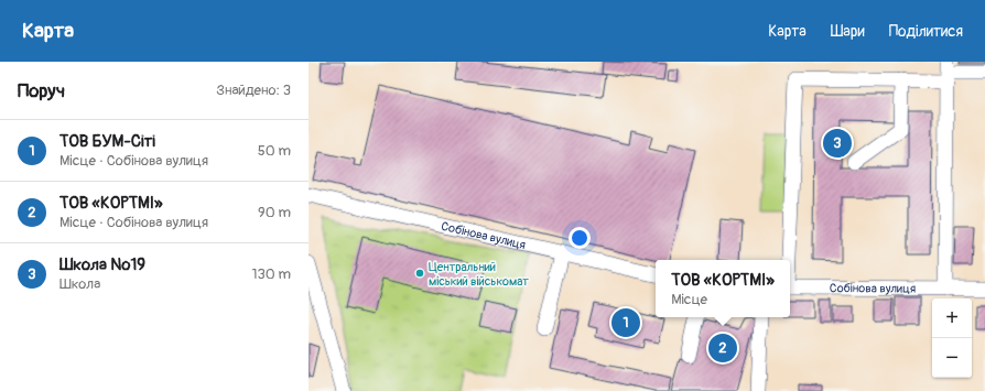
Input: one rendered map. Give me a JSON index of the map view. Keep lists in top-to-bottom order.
{
  "streets": {
    "street": ["Собінова вулиця"]
  },
  "places": ["Центральний міський військомат"],
  "page": {
    "header": "Карта",
    "nav": ["Карта", "Шари", "Поділитися"],
    "heading": ["Поруч", "Знайдено: 3"],
    "list": [
      {
        "mark": "1",
        "name": "ТОВ БУМ-Сіті",
        "note": "Місце · Собінова вулиця",
        "value": "50 m"
      },
      {
        "mark": "2",
        "name": "ТОВ «КОРТМІ»",
        "note": "Місце · Собінова вулиця",
        "value": "90 m"
      },
      {
        "mark": "3",
        "name": "Школа №19",
        "note": "Школа",
        "value": "130 m"
      }
    ],
    "pins": ["3", "1", "2"],
    "popup": ["ТОВ «КОРТМІ»", "Місце"],
    "map_buttons": ["+", "−"]
  }
}
